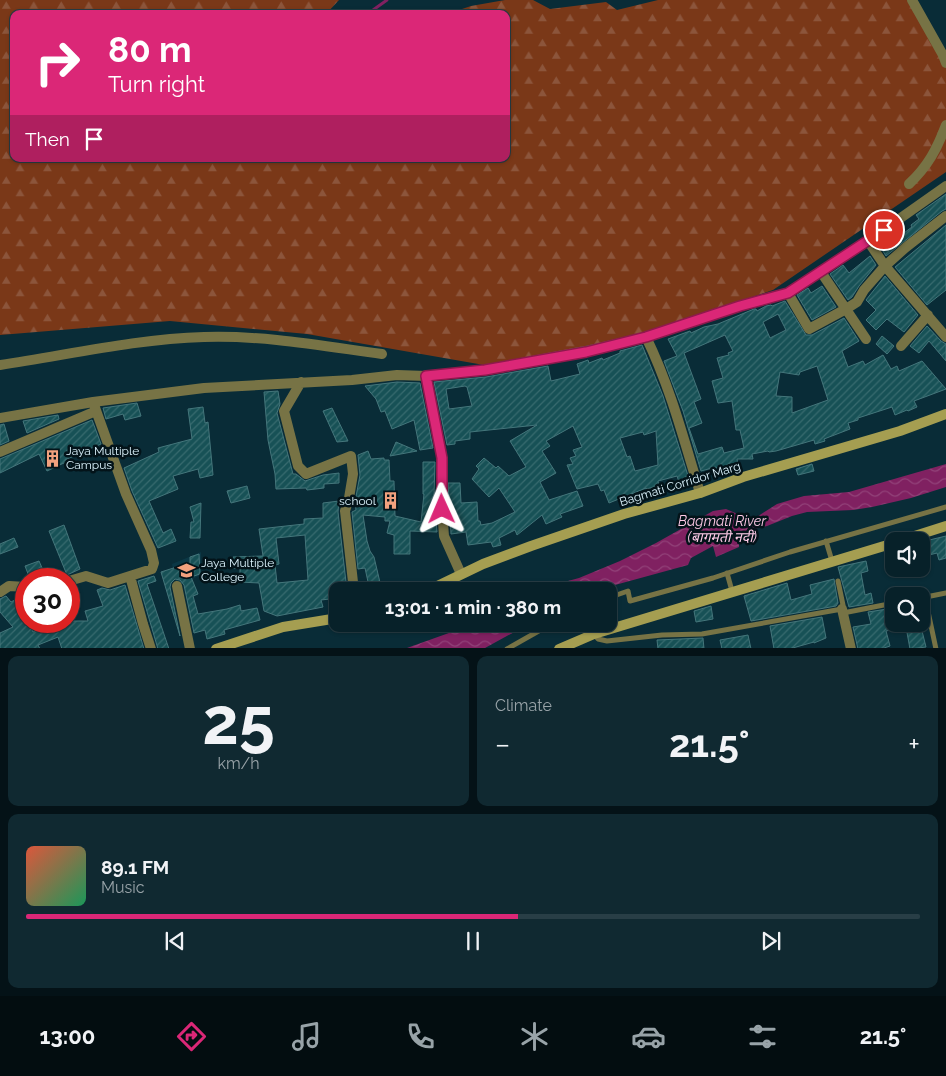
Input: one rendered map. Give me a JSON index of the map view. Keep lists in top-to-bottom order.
{
  "streets": {
    "street": ["Bagmati Corridor Marg"]
  },
  "water": ["Bagmati River (बागमती नदी)"],
  "places": {
    "building": ["Jaya Multiple Campus", "school"],
    "school or university": ["Jaya Multiple College"]
  },
  "page": {
    "turn": ["80 m", "Turn right"],
    "then": "Then",
    "limit": "30",
    "trip": "13:01 · 1 min · 380 m",
    "tile": [
      ["25", "km/h"],
      "Climate"
    ],
    "heat": ["−", "21.5°", "+"],
    "song": ["89.1 FM", "Music"],
    "tabs": ["13:00", "21.5°"]
  }
}
